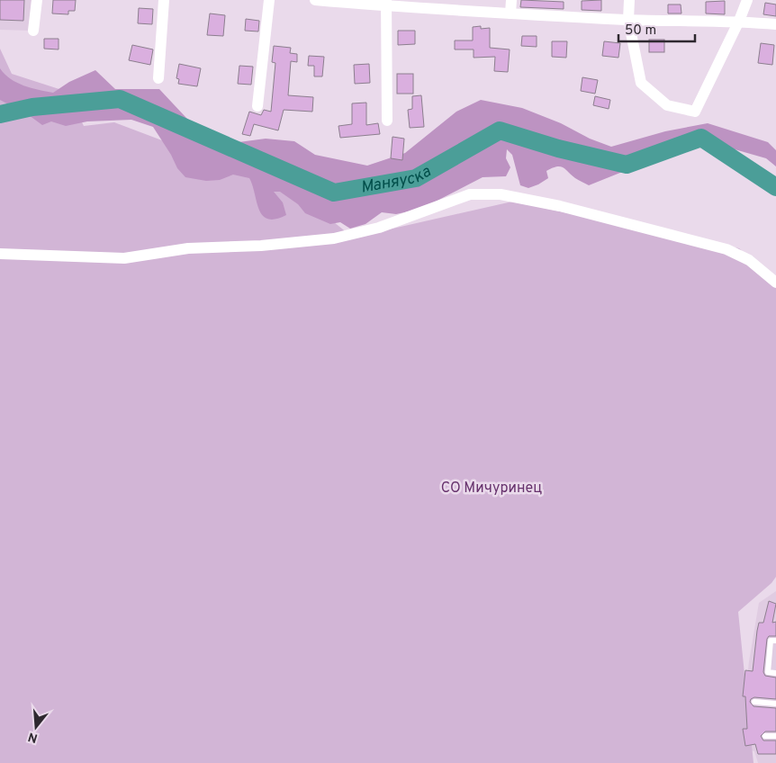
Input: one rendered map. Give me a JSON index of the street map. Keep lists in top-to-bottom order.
{
  "water": ["Маняуска"],
  "parks": ["СО Мичуринец"],
  "scale_bar": "50 m",
  "north": "bottom"
}
